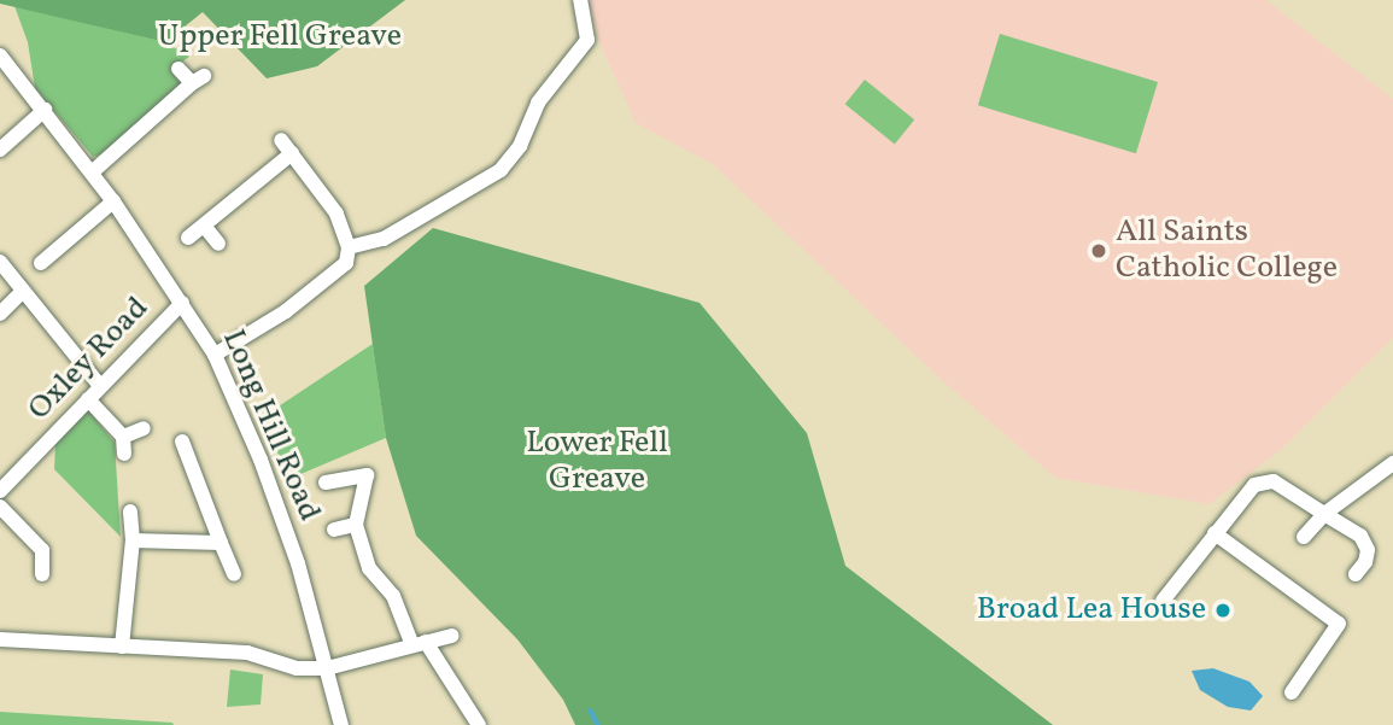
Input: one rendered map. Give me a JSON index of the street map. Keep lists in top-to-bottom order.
{
  "streets": {
    "street": ["Oxley Road", "Long Hill Road"]
  },
  "crossings": [
    ["Oxley Road", "Long Hill Road"]
  ],
  "parks": ["Upper Fell Greave", "Lower Fell Greave"],
  "places": ["All Saints Catholic College", "Broad Lea House"]
}
